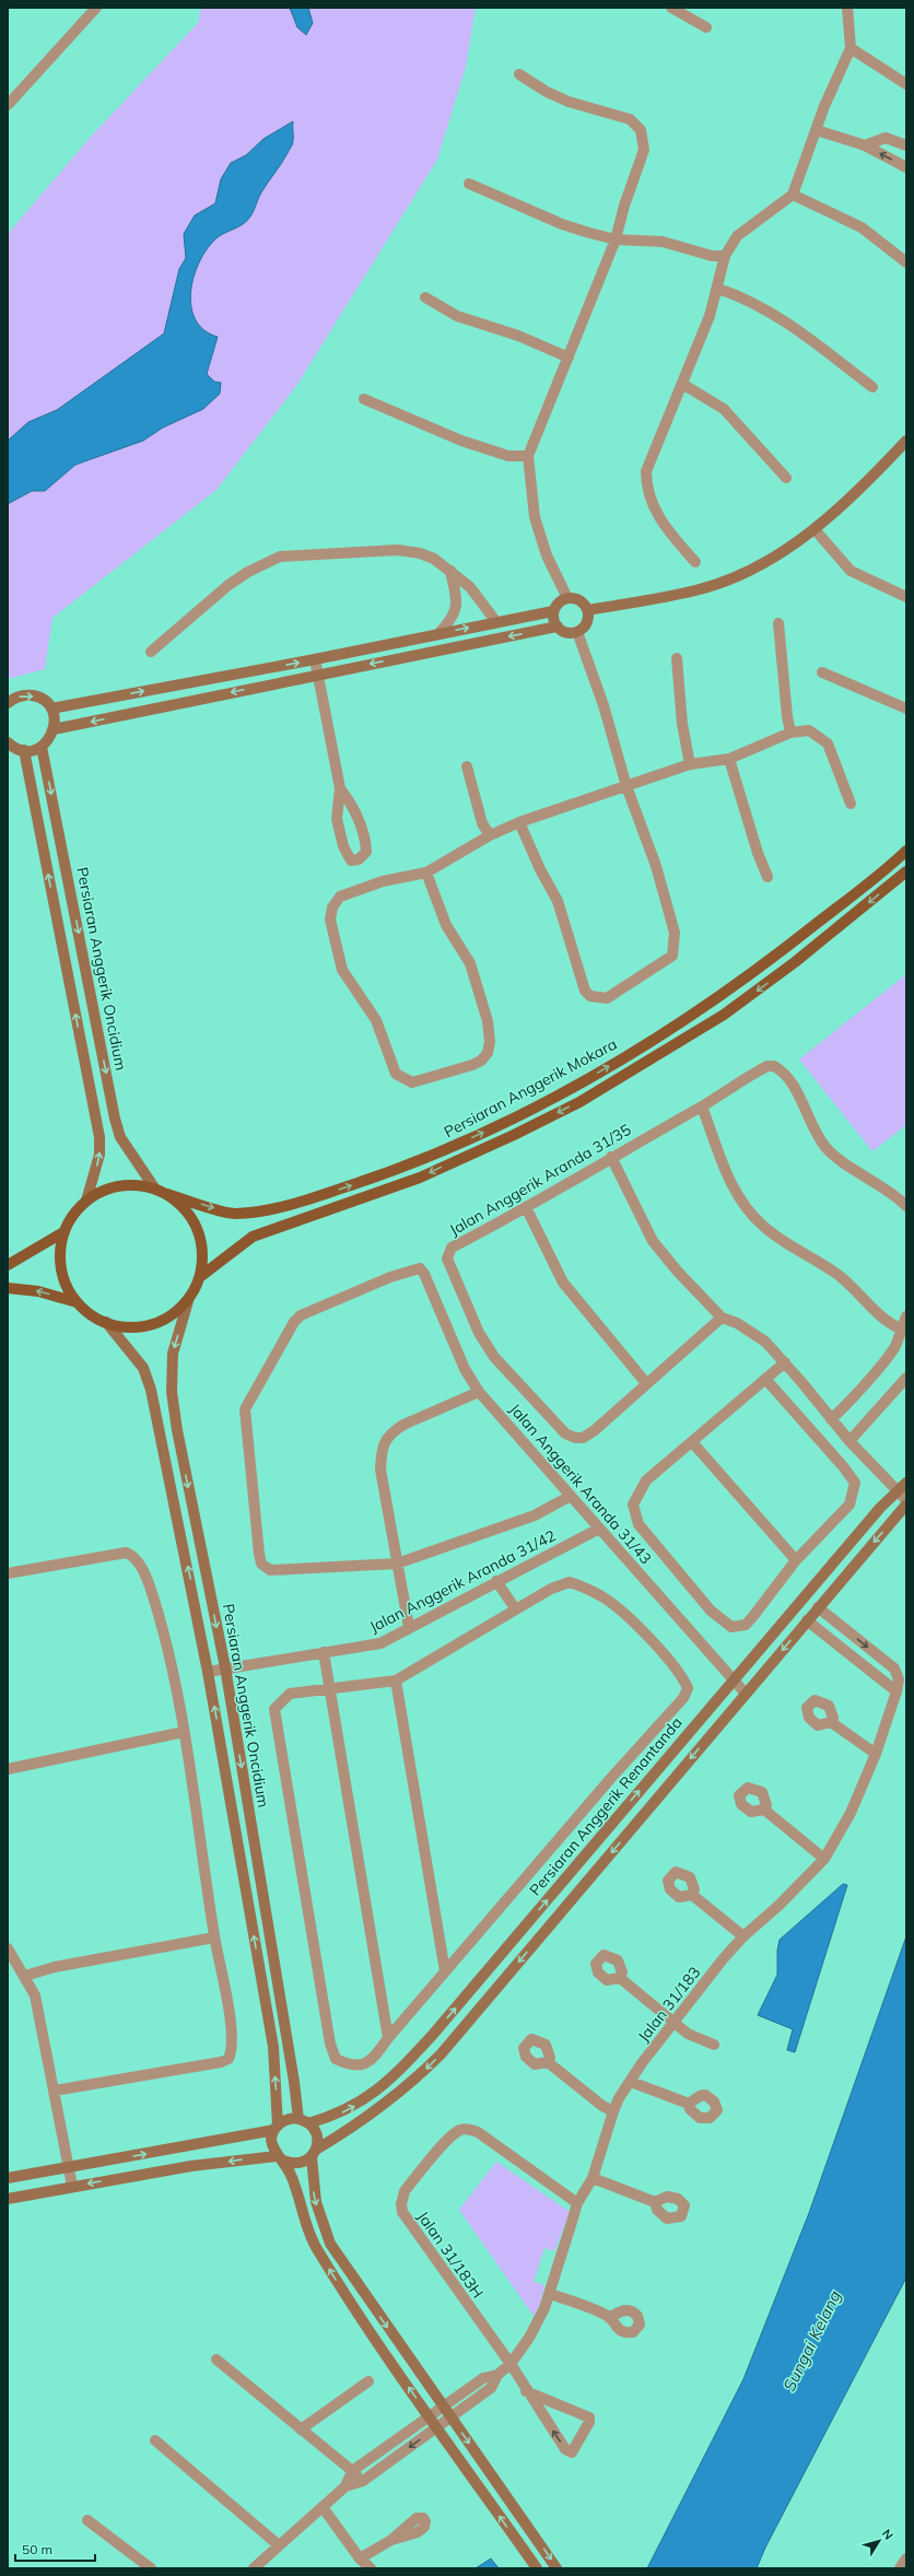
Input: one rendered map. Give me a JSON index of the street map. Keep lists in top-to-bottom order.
{
  "streets": {
    "main road": ["Persiaran Anggerik Oncidium", "Persiaran Anggerik Mokara", "Persiaran Anggerik Renantanda"],
    "street": [
      "Jalan Anggerik Aranda 31/35",
      "Jalan Anggerik Aranda 31/43",
      "Jalan Anggerik Aranda 31/42",
      "Jalan 31/183",
      "Jalan 31/183H"
    ]
  },
  "crossings": [
    ["Persiaran Anggerik Oncidium", "Persiaran Anggerik Mokara"],
    ["Persiaran Anggerik Oncidium", "Jalan Anggerik Aranda 31/42"],
    ["Persiaran Anggerik Oncidium", "Persiaran Anggerik Renantanda"],
    ["Jalan Anggerik Aranda 31/43", "Jalan Anggerik Aranda 31/42"],
    ["Jalan Anggerik Aranda 31/43", "Persiaran Anggerik Renantanda"],
    ["Jalan 31/183", "Jalan 31/183H"]
  ],
  "water": ["Sungai Kelang"],
  "scale_bar": "50 m",
  "north": "top right"
}
